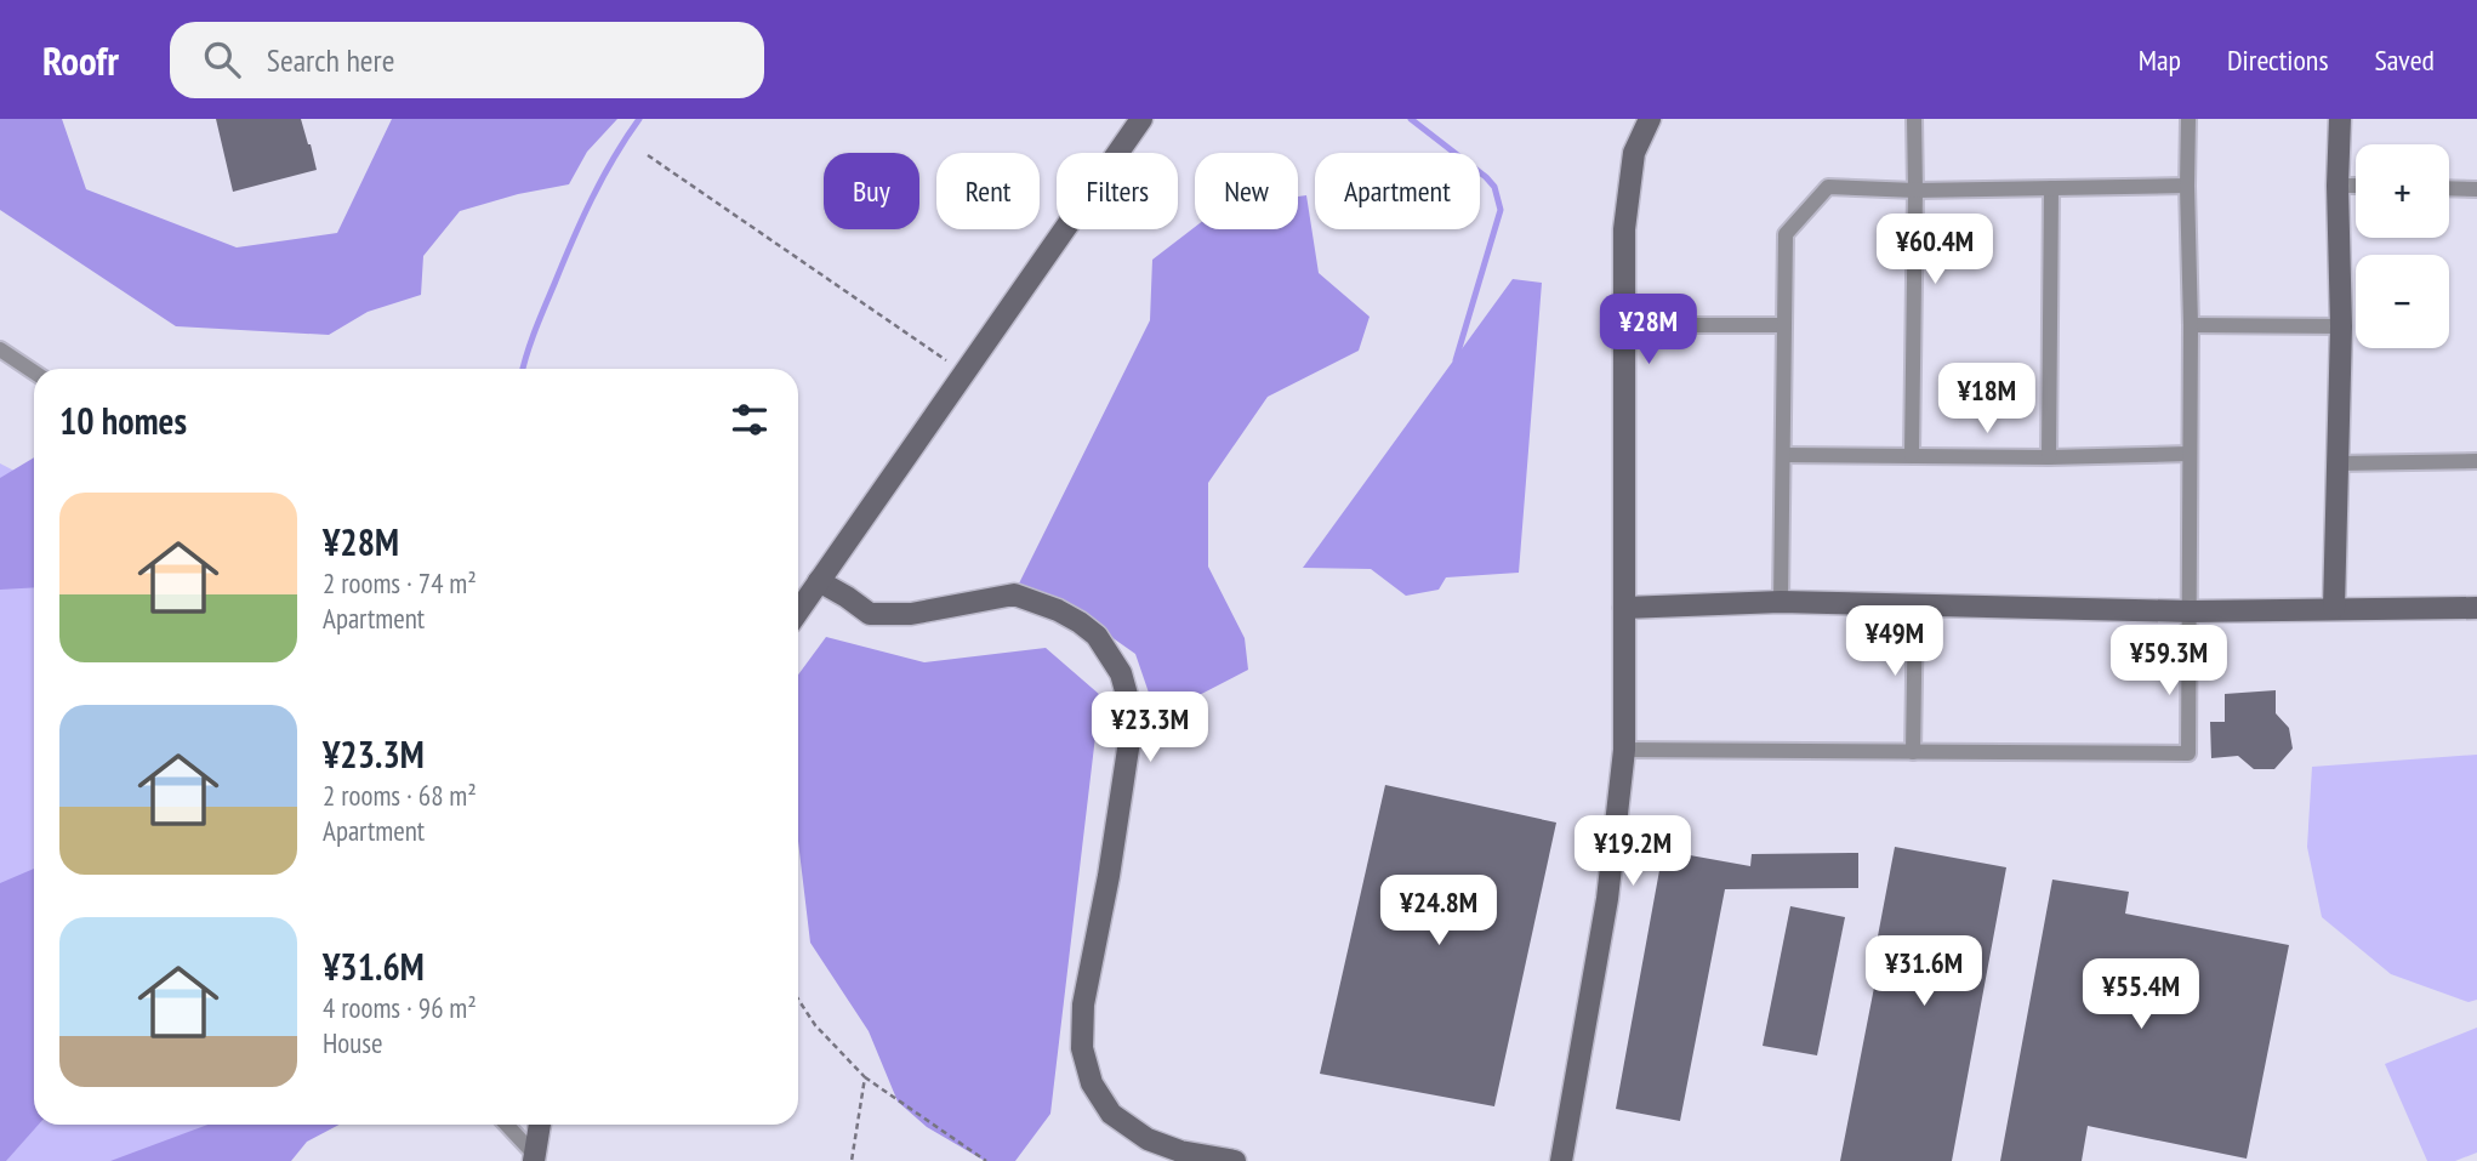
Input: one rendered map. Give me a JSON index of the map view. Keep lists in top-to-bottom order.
{
  "page": {
    "header": "Roofr",
    "search": "Search here",
    "nav": ["Map", "Directions", "Saved"],
    "map_buttons": ["+", "−"],
    "chip": [
      "Buy",
      "Rent",
      "Filters",
      "New",
      "Apartment"
    ],
    "price": [
      "¥60.4M",
      "¥28M",
      "¥18M",
      "¥49M",
      "¥59.3M",
      "¥23.3M",
      "¥19.2M",
      "¥24.8M",
      "¥31.6M",
      "¥55.4M"
    ],
    "heading": "10 homes",
    "list": [
      {
        "name": "¥28M",
        "note": "2 rooms · 74 m² · Apartment"
      },
      {
        "name": "¥23.3M",
        "note": "2 rooms · 68 m² · Apartment"
      },
      {
        "name": "¥31.6M",
        "note": "4 rooms · 96 m² · House"
      }
    ]
  }
}
